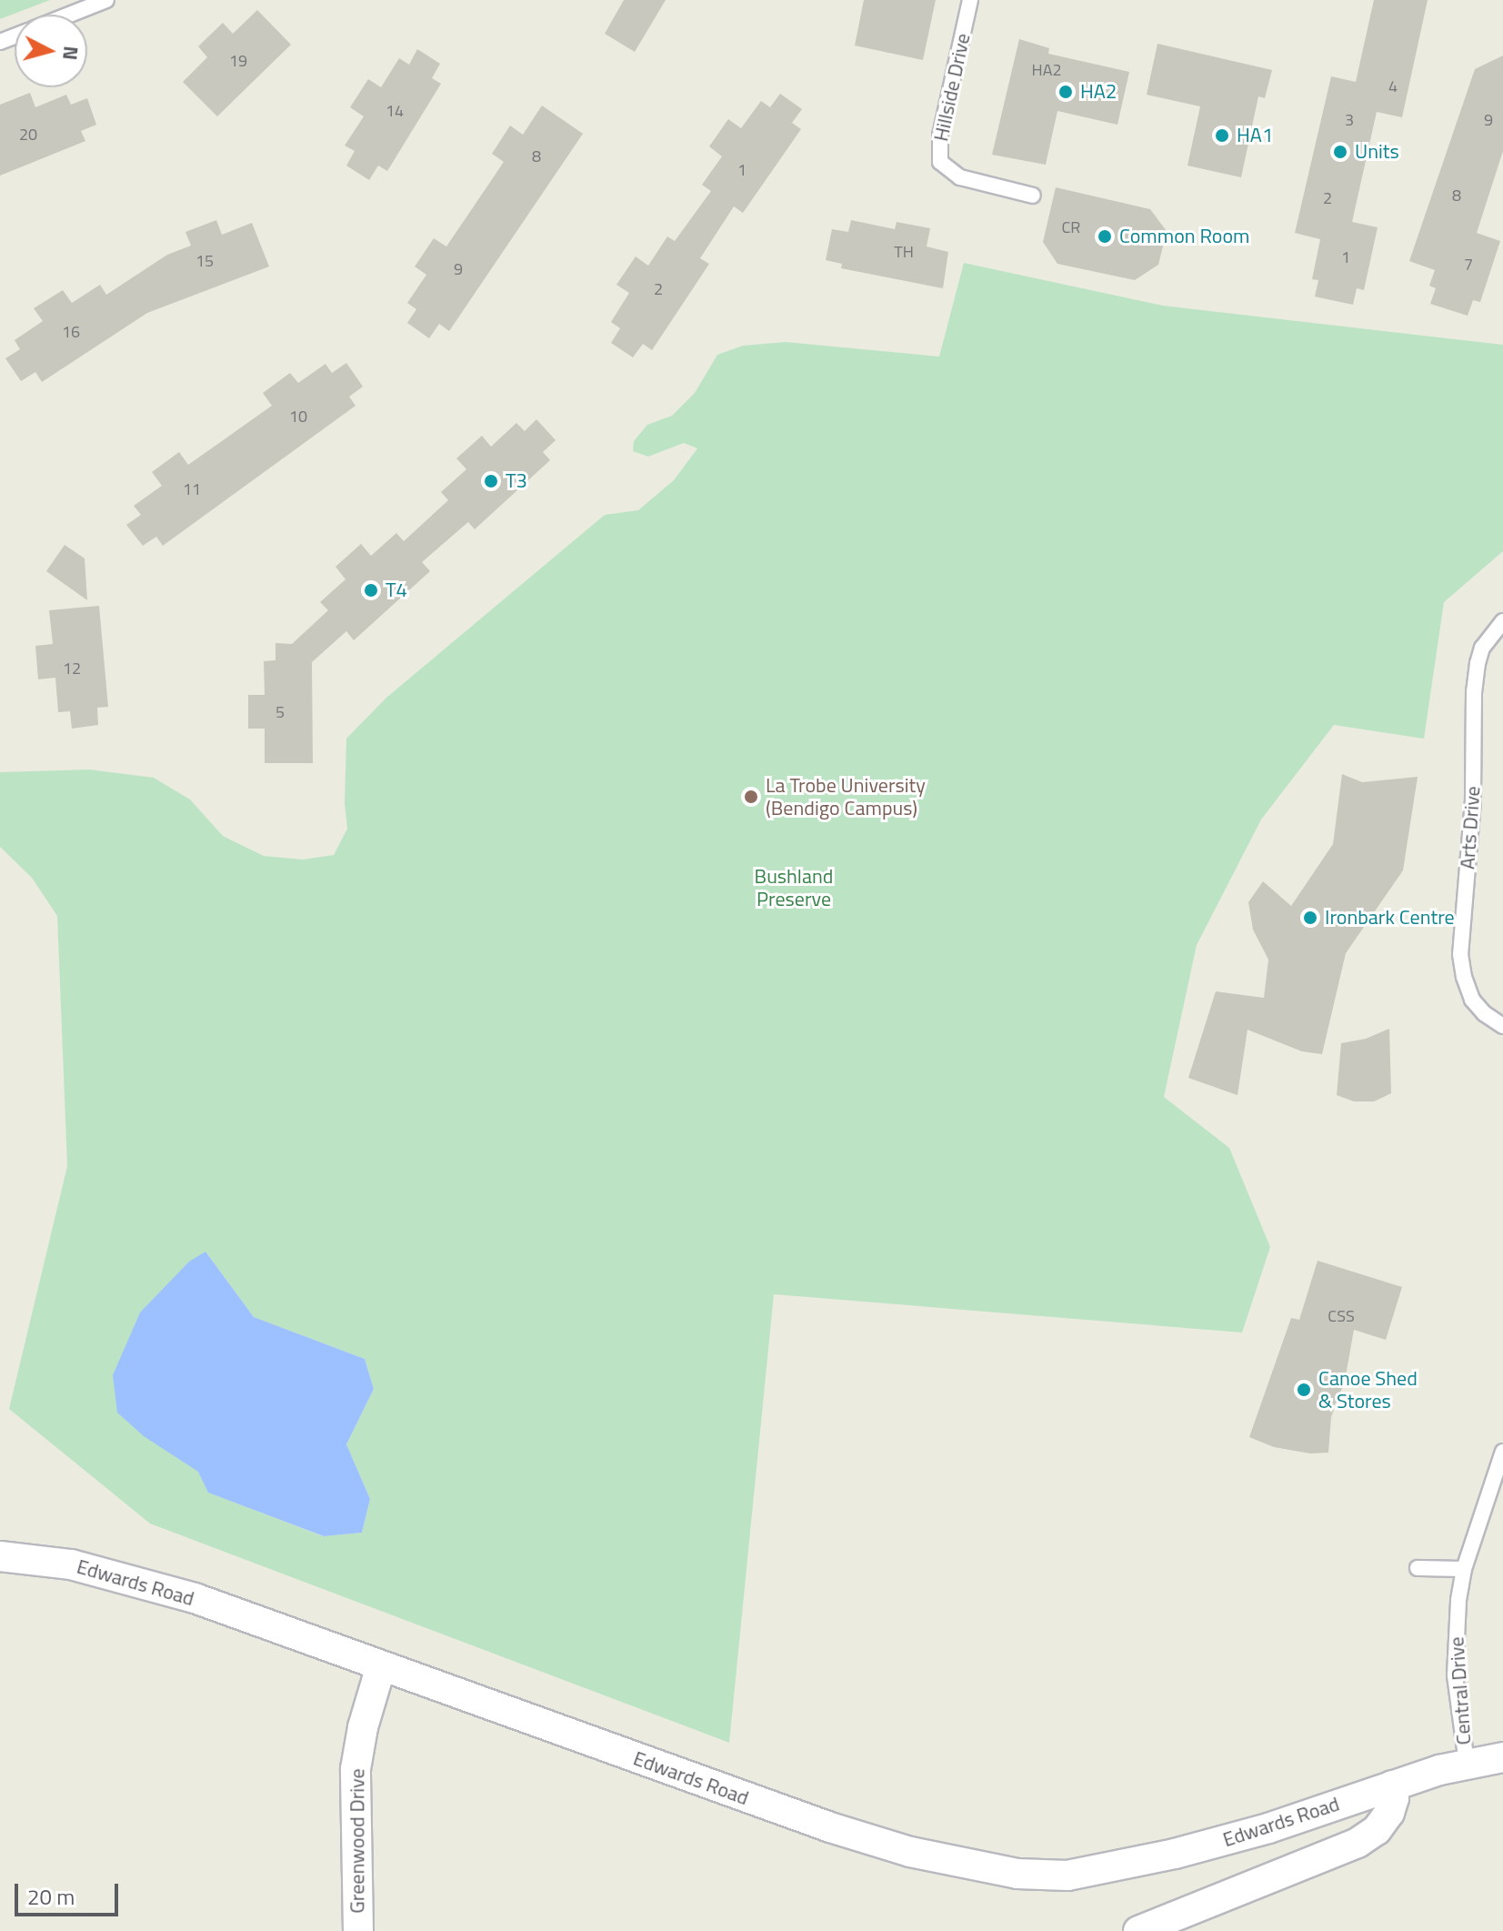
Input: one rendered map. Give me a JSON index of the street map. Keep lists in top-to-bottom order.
{
  "streets": {
    "street": ["Edwards Road", "Greenwood Drive"],
    "lane": ["Hillside Drive", "Arts Drive", "Central Drive"]
  },
  "crossings": [
    ["Edwards Road", "Central Drive"],
    ["Edwards Road", "Greenwood Drive"]
  ],
  "parks": ["Bushland Preserve"],
  "places": [
    "HA2",
    "HA1",
    "Units",
    "Common Room",
    "T3",
    "T4",
    "La Trobe University (Bendigo Campus)",
    "Ironbark Centre",
    "Canoe Shed & Stores"
  ],
  "house_numbers": [
    "19",
    "HA2",
    "4",
    "14",
    "3",
    "9",
    "20",
    "8",
    "1",
    "8",
    "2",
    "CR",
    "TH",
    "1",
    "15",
    "7",
    "9",
    "2",
    "16",
    "10",
    "11",
    "12",
    "5",
    "CSS"
  ],
  "scale_bar": "20 m",
  "north": "right"
}
